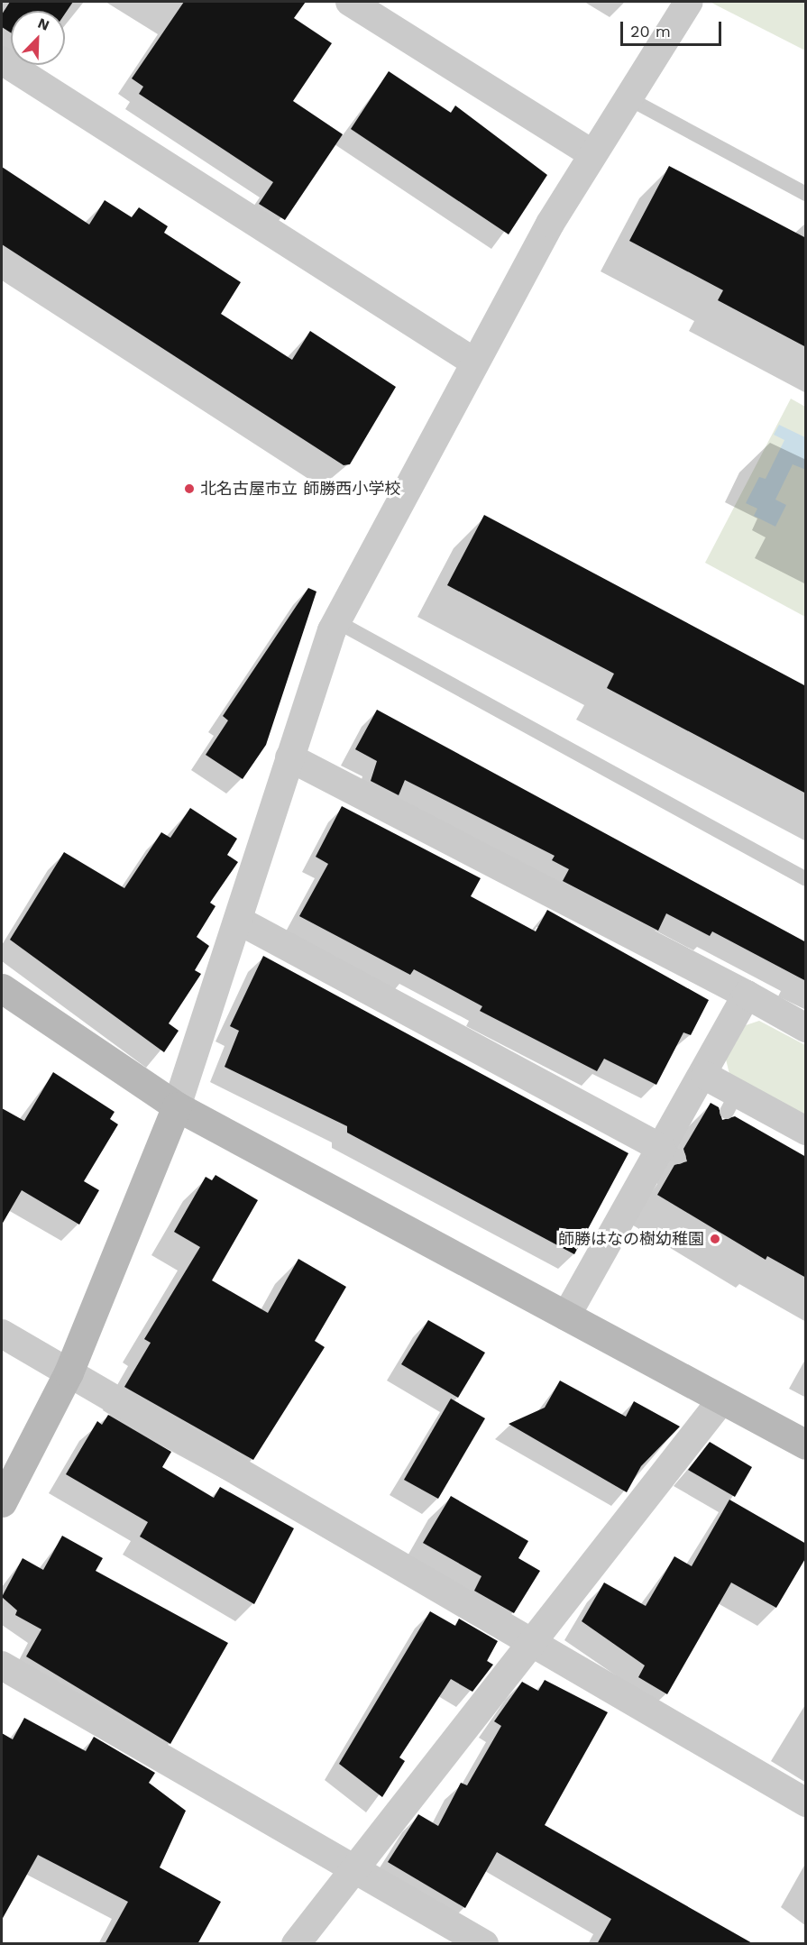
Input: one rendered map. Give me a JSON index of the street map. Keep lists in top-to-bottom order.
{
  "places": ["北名古屋市立 師勝西小学校", "師勝はなの樹幼稚園"],
  "scale_bar": "20 m",
  "north": "top right"
}
